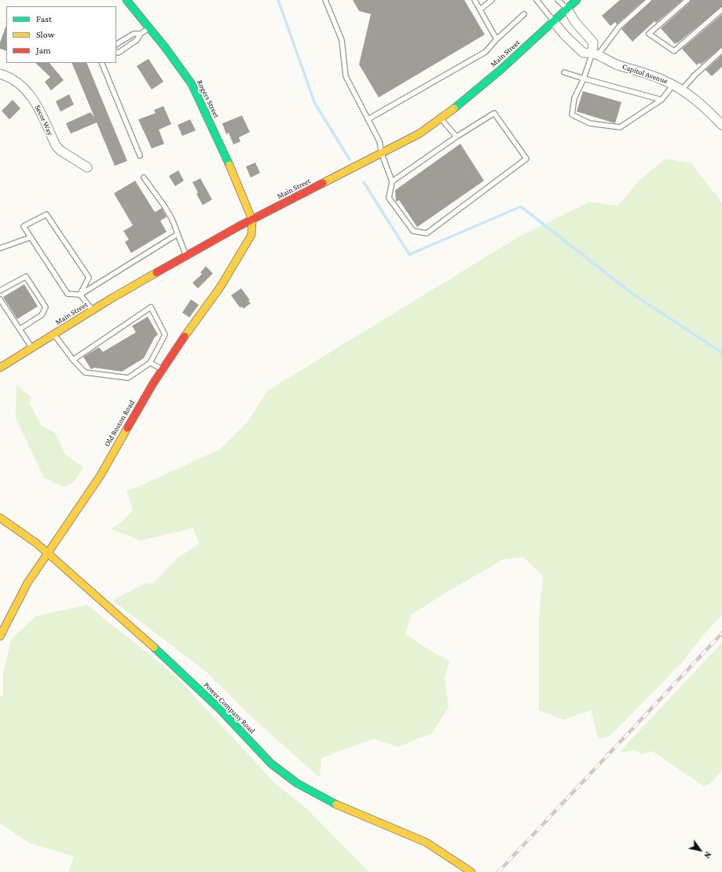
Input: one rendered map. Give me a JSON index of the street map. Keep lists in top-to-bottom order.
{
  "streets": {
    "street": [
      "Main Street",
      "Capitol Avenue",
      "Rogers Street",
      "Secor Way",
      "Old Boston Road",
      "Power Company Road"
    ]
  },
  "crossings": [
    ["Main Street", "Capitol Avenue"],
    ["Main Street", "Rogers Street"],
    ["Main Street", "Old Boston Road"],
    ["Rogers Street", "Old Boston Road"],
    ["Old Boston Road", "Power Company Road"]
  ],
  "legend": ["Fast", "Slow", "Jam"],
  "north": "bottom right"
}
